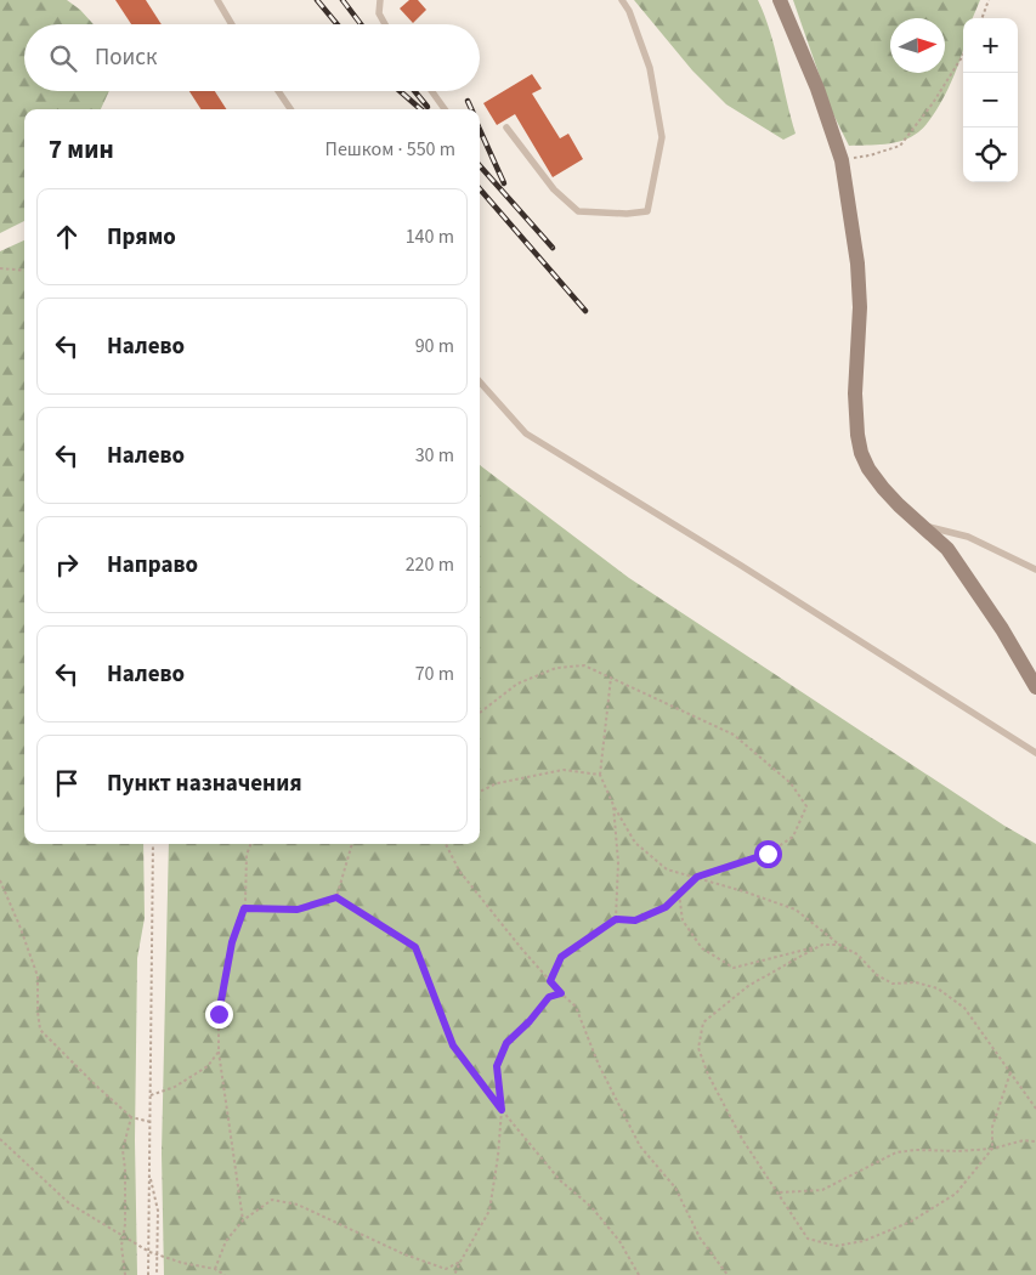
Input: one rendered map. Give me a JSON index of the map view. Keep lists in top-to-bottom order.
{
  "north": "right",
  "page": {
    "map_buttons": ["+", "−"],
    "search": "Поиск",
    "heading": ["7 мин", "Пешком · 550 m"],
    "list": [
      ["Прямо", "140 m"],
      ["Налево", "90 m"],
      ["Налево", "30 m"],
      ["Направо", "220 m"],
      ["Налево", "70 m"],
      "Пункт назначения"
    ]
  }
}
